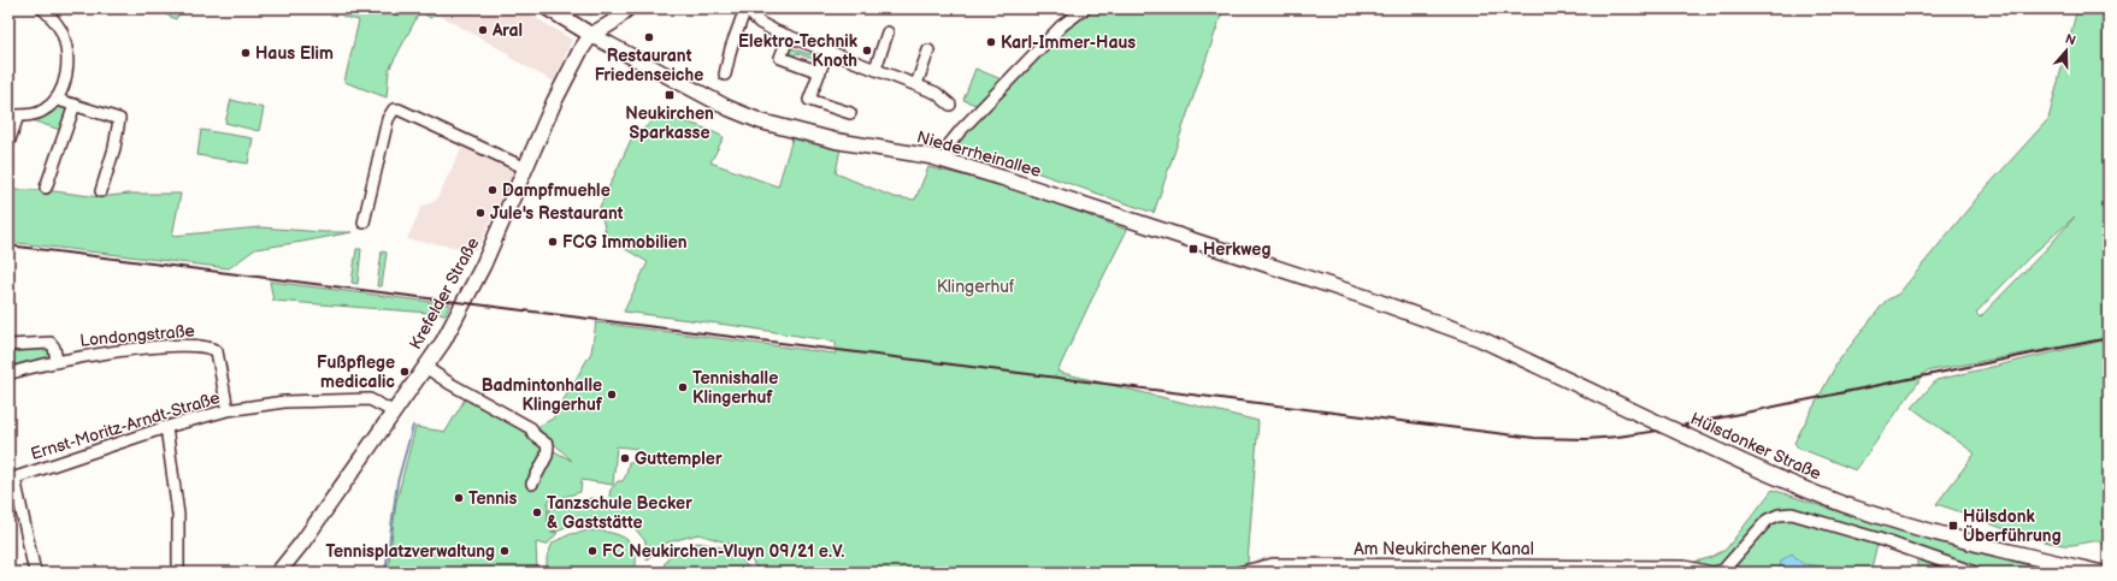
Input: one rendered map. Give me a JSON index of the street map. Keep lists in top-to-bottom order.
{
  "streets": {
    "main road": ["Niederrheinallee", "Krefelder Straße", "Hülsdonker Straße"],
    "street": ["Londongstraße", "Ernst-Moritz-Arndt-Straße", "Am Neukirchener Kanal"]
  },
  "crossings": [
    ["Niederrheinallee", "Krefelder Straße"],
    ["Niederrheinallee", "Hülsdonker Straße"],
    ["Krefelder Straße", "Ernst-Moritz-Arndt-Straße"],
    ["Londongstraße", "Ernst-Moritz-Arndt-Straße"]
  ],
  "parks": ["Klingerhuf"],
  "places": {
    "other": [
      "Aral",
      "Restaurant Friedenseiche",
      "Karl-Immer-Haus",
      "Elektro-Technik Knoth",
      "Haus Elim",
      "Dampfmuehle",
      "Jule's Restaurant",
      "FCG Immobilien",
      "Fußpflege medicalic",
      "Tennishalle Klingerhuf",
      "Badmintonhalle Klingerhuf",
      "Guttempler",
      "Tennis",
      "Tanzschule Becker & Gaststätte",
      "Tennisplatzverwaltung",
      "FC Neukirchen-Vluyn 09/21 e.V."
    ],
    "transit": ["Neukirchen Sparkasse", "Herkweg", "Hülsdonk Überführung"]
  },
  "north": "top"
}
